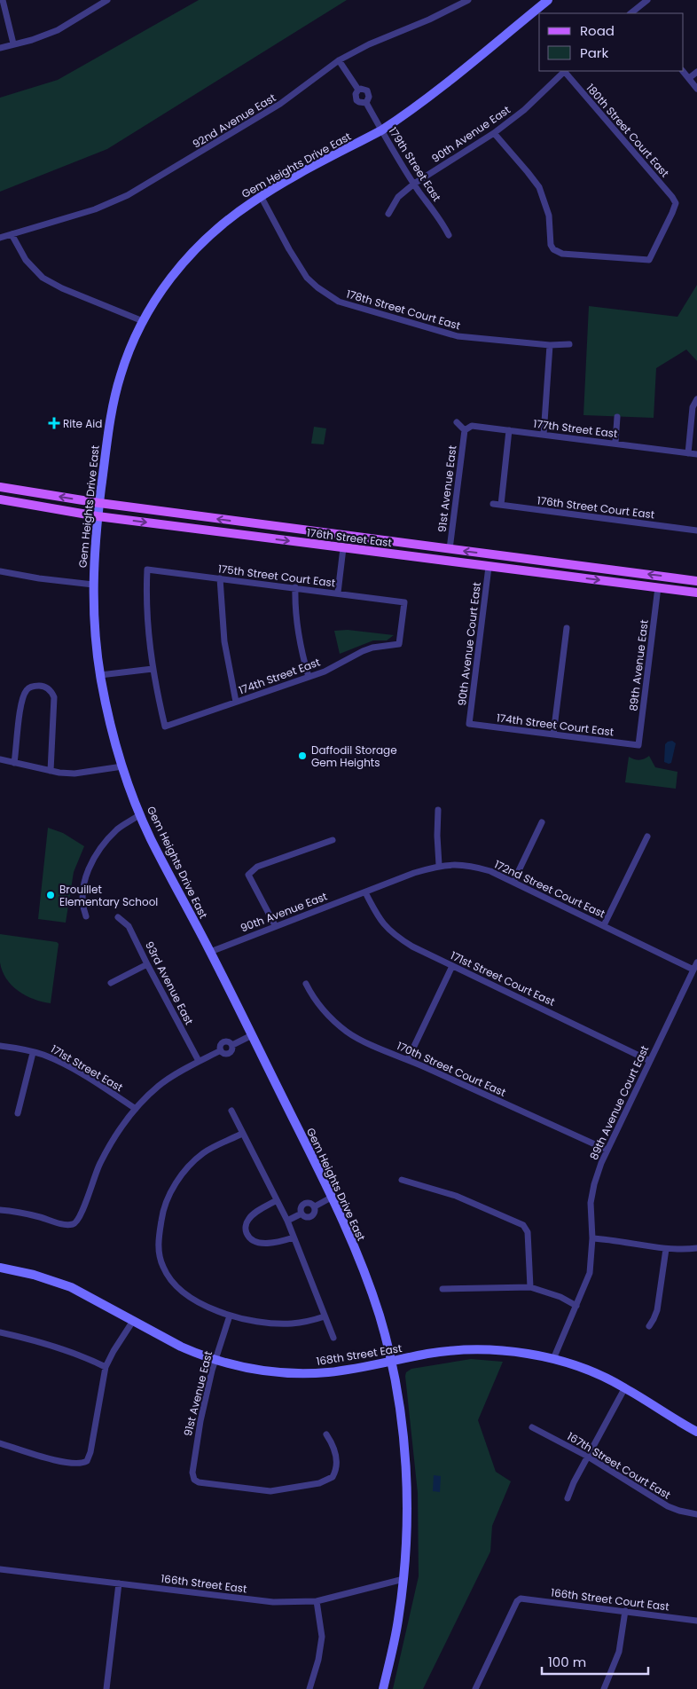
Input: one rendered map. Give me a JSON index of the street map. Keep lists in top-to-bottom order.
{
  "streets": {
    "main road": ["176th Street East"],
    "street": [
      "92nd Avenue East",
      "180th Street Court East",
      "90th Avenue East",
      "179th Street East",
      "Gem Heights Drive East",
      "178th Street Court East",
      "177th Street East",
      "91st Avenue East",
      "176th Street Court East",
      "175th Street Court East",
      "90th Avenue Court East",
      "89th Avenue East",
      "174th Street East",
      "174th Street Court East",
      "172nd Street Court East",
      "171st Street Court East",
      "93rd Avenue East",
      "171st Street East",
      "170th Street Court East",
      "89th Avenue Court East",
      "168th Street East",
      "167th Street Court East",
      "166th Street East",
      "166th Street Court East"
    ]
  },
  "crossings": [
    ["92nd Avenue East", "179th Street East"],
    ["180th Street Court East", "90th Avenue East"],
    ["90th Avenue East", "179th Street East"],
    ["90th Avenue East", "Gem Heights Drive East"],
    ["90th Avenue East", "172nd Street Court East"],
    ["90th Avenue East", "171st Street Court East"],
    ["179th Street East", "Gem Heights Drive East"],
    ["Gem Heights Drive East", "178th Street Court East"],
    ["Gem Heights Drive East", "176th Street East"],
    ["Gem Heights Drive East", "168th Street East"],
    ["Gem Heights Drive East", "166th Street East"],
    ["177th Street East", "91st Avenue East"],
    ["91st Avenue East", "176th Street East"],
    ["91st Avenue East", "168th Street East"],
    ["176th Street East", "90th Avenue Court East"],
    ["176th Street East", "89th Avenue East"],
    ["175th Street Court East", "174th Street East"],
    ["90th Avenue Court East", "174th Street Court East"],
    ["89th Avenue East", "174th Street Court East"],
    ["172nd Street Court East", "171st Street Court East"],
    ["172nd Street Court East", "89th Avenue Court East"],
    ["171st Street Court East", "89th Avenue Court East"],
    ["170th Street Court East", "89th Avenue Court East"],
    ["89th Avenue Court East", "168th Street East"]
  ],
  "places": {
    "health": ["Rite Aid"],
    "other": ["Daffodil Storage Gem Heights", "Brouillet Elementary School"]
  },
  "legend": ["Road", "Park"],
  "scale_bar": "100 m"
}
